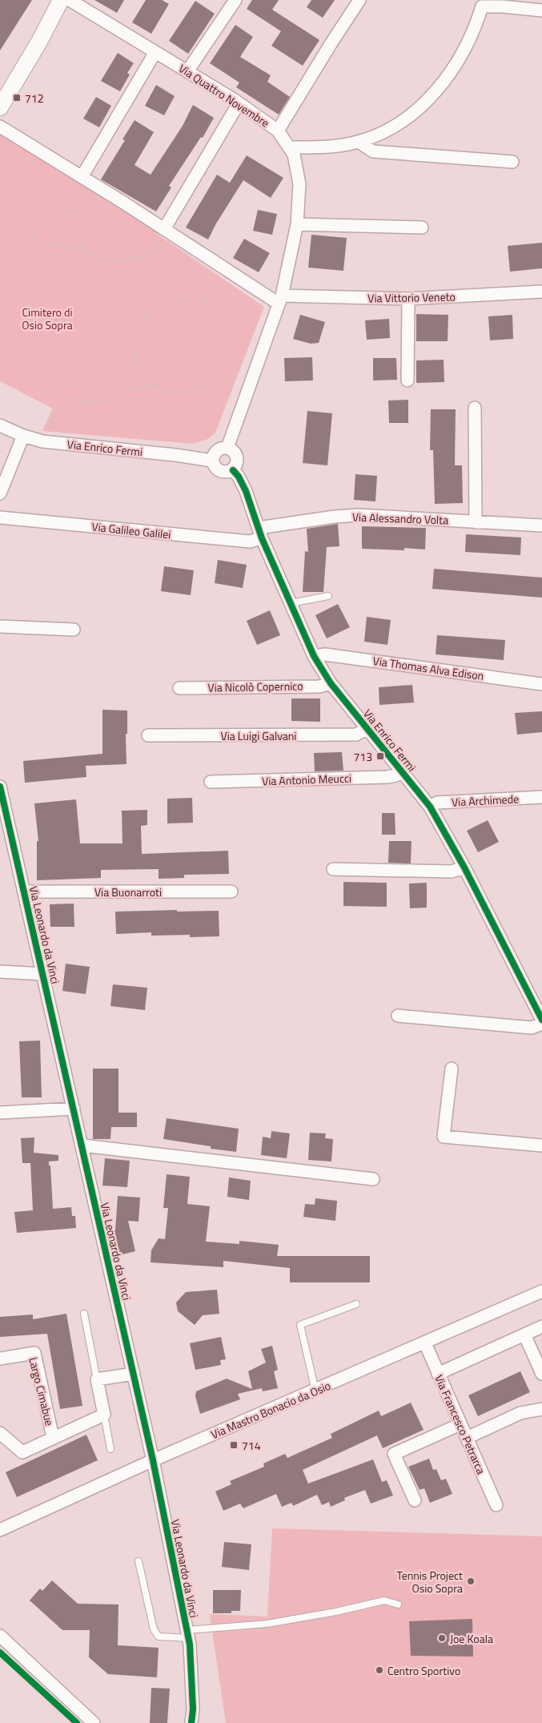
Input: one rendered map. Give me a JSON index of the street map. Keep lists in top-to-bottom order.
{
  "streets": {
    "street": [
      "Via Quattro Novembre",
      "Via Vittorio Veneto",
      "Via Enrico Fermi",
      "Via Alessandro Volta",
      "Via Galileo Galilei",
      "Via Thomas Alva Edison",
      "Via Nicolò Copernico",
      "Via Luigi Galvani",
      "Via Antonio Meucci",
      "Via Archimede",
      "Via Buonarroti",
      "Via Leonardo da Vinci",
      "Largo Cimabue",
      "Via Mastro Bonacio da Osio",
      "Via Francesco Petrarca"
    ]
  },
  "crossings": [
    ["Via Quattro Novembre", "Via Vittorio Veneto"],
    ["Via Quattro Novembre", "Via Enrico Fermi"],
    ["Via Enrico Fermi", "Via Alessandro Volta"],
    ["Via Enrico Fermi", "Via Galileo Galilei"],
    ["Via Enrico Fermi", "Via Thomas Alva Edison"],
    ["Via Enrico Fermi", "Via Nicolò Copernico"],
    ["Via Enrico Fermi", "Via Luigi Galvani"],
    ["Via Enrico Fermi", "Via Antonio Meucci"],
    ["Via Enrico Fermi", "Via Archimede"],
    ["Via Alessandro Volta", "Via Galileo Galilei"],
    ["Via Buonarroti", "Via Leonardo da Vinci"],
    ["Via Leonardo da Vinci", "Via Mastro Bonacio da Osio"],
    ["Via Mastro Bonacio da Osio", "Via Francesco Petrarca"]
  ],
  "parks": ["Cimitero di Osio Sopra"],
  "places": {
    "transit": ["712", "713", "714"],
    "other": ["Tennis Project Osio Sopra", "Joe Koala", "Centro Sportivo"]
  }
}
